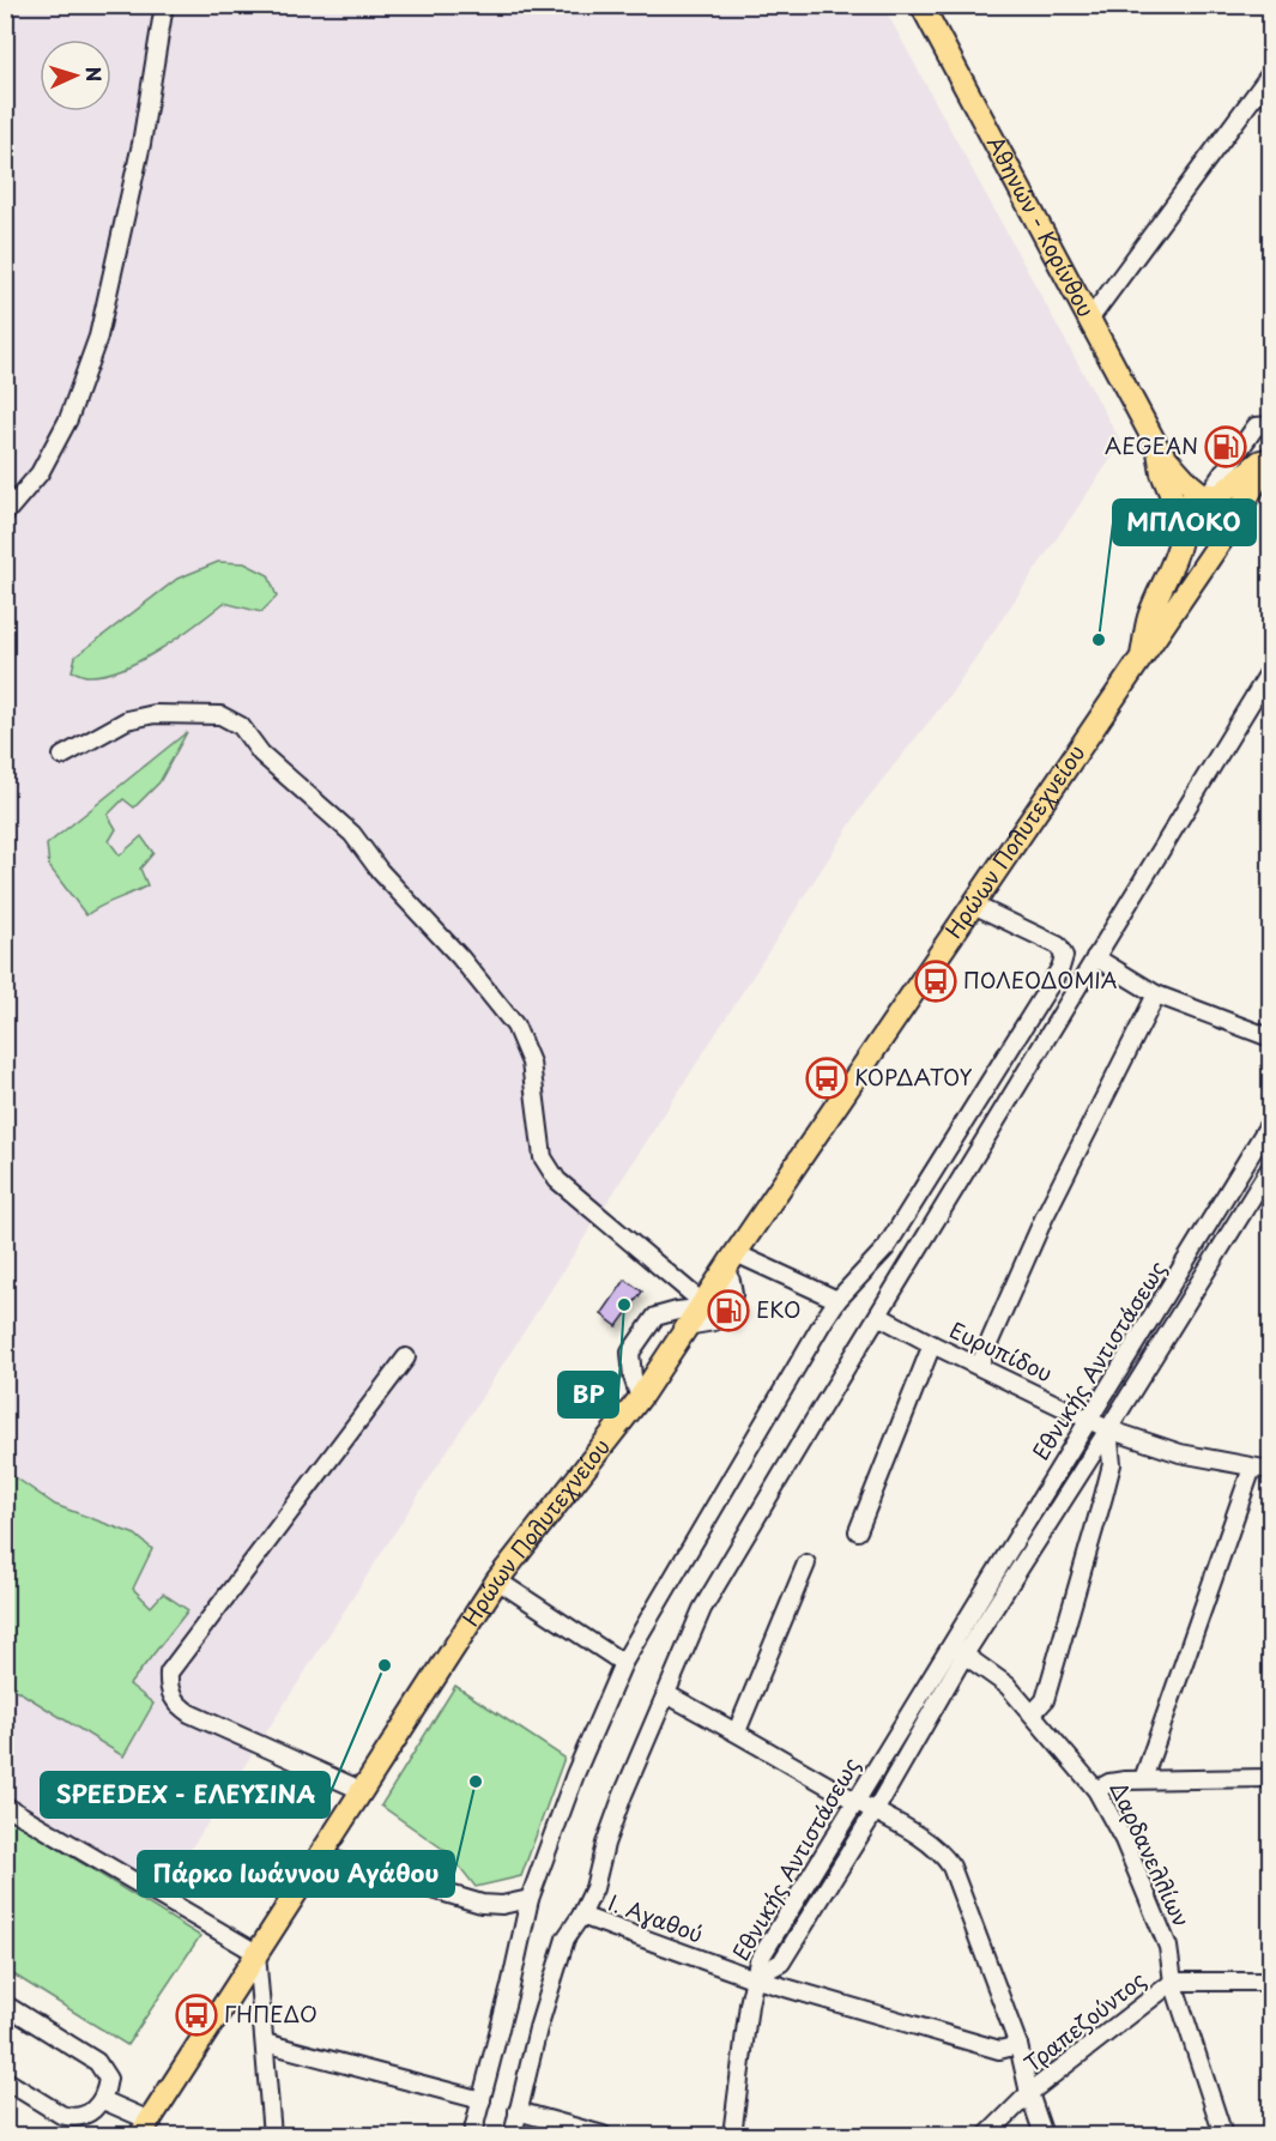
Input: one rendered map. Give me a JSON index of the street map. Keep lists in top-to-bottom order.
{
  "streets": {
    "main road": ["Αθηνών - Κορίνθου", "Ηρώων Πολυτεχνείου"],
    "street": [
      "Ευρυπίδου",
      "Εθνικής Αντιστάσεως",
      "Δαρδανελλίων",
      "Ι. Αγαθού",
      "Τραπεζούντος"
    ]
  },
  "crossings": [
    ["Αθηνών - Κορίνθου", "Ηρώων Πολυτεχνείου"],
    ["Ευρυπίδου", "Εθνικής Αντιστάσεως"],
    ["Εθνικής Αντιστάσεως", "Δαρδανελλίων"],
    ["Εθνικής Αντιστάσεως", "Ι. Αγαθού"],
    ["Δαρδανελλίων", "Τραπεζούντος"]
  ],
  "places": {
    "fuel station": ["AEGEAN", "EKO"],
    "other": [
      "ΜΠΛΟΚΟ",
      "BP",
      "SPEEDEX - ΕΛΕΥΣΙΝΑ",
      "Πάρκο Ιωάννου Αγάθου"
    ],
    "bus stop": ["ΠΟΛΕΟΔΟΜΙΑ", "ΚΟΡΔΑΤΟΥ", "ΓΗΠΕΔΟ"]
  },
  "north": "right"
}
